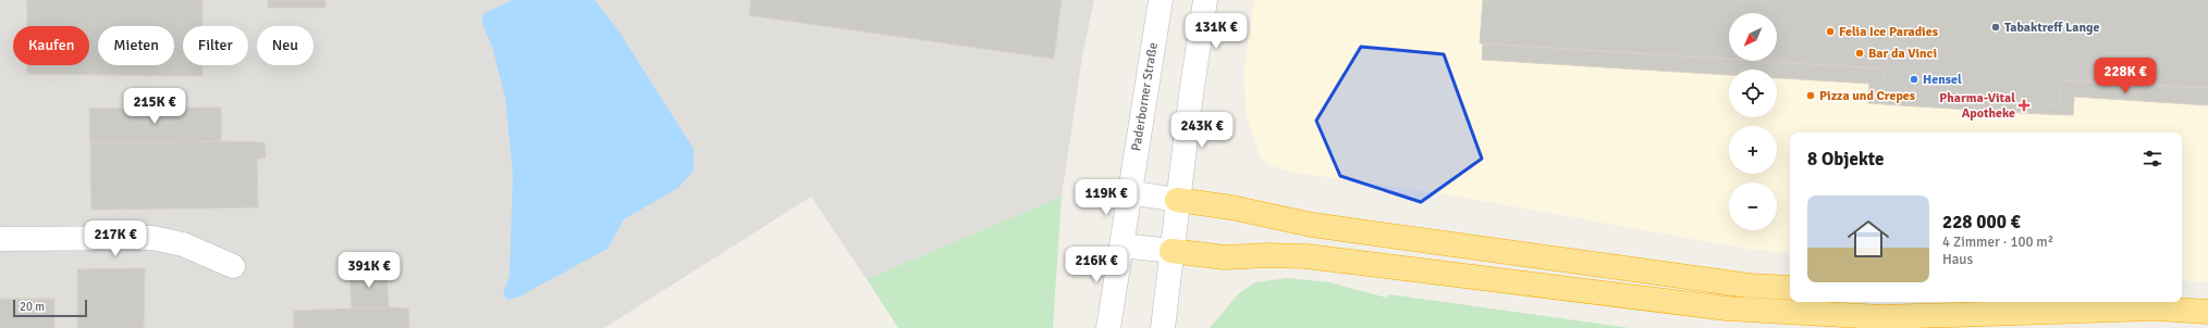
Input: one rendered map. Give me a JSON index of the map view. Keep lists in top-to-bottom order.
{
  "streets": {
    "main road": ["Paderborner Straße"]
  },
  "places": {
    "other": [
      "Tabaktreff Lange",
      "Felia Ice Paradies",
      "Bar da Vinci",
      "Hensel",
      "Pizza und Crepes"
    ],
    "health": ["Pharma-Vital Apotheke"]
  },
  "scale_bar": "20 m",
  "north": "bottom left",
  "page": {
    "map_buttons": ["+", "−"],
    "price": [
      "131K €",
      "228K €",
      "215K €",
      "243K €",
      "119K €",
      "217K €",
      "216K €",
      "391K €"
    ],
    "chip": [
      "Kaufen",
      "Mieten",
      "Filter",
      "Neu"
    ],
    "heading": "8 Objekte",
    "list": [
      {
        "name": "228 000 €",
        "note": "4 Zimmer · 100 m² · Haus"
      }
    ],
    "scale": "20 m"
  }
}
